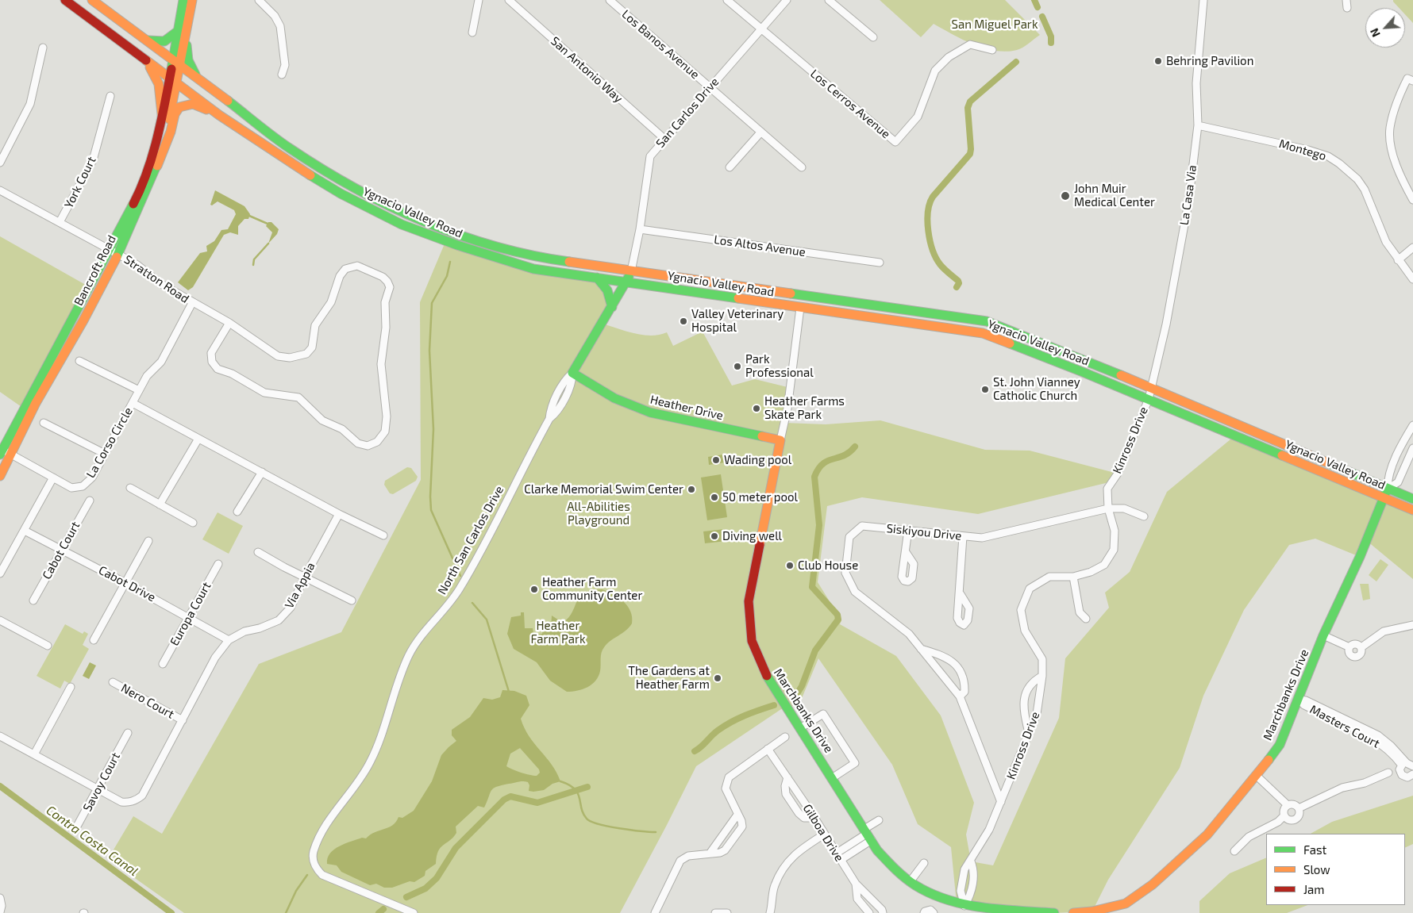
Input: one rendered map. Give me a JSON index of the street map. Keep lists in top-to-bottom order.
{
  "streets": {
    "main road": [
      "Ygnacio Valley Road",
      "Bancroft Road",
      "Heather Drive",
      "North San Carlos Drive",
      "Marchbanks Drive"
    ],
    "street": [
      "Los Banos Avenue",
      "San Antonio Way",
      "Los Cerros Avenue",
      "San Carlos Drive",
      "Montego",
      "York Court",
      "La Casa Via",
      "Los Altos Avenue",
      "Stratton Road",
      "Kinross Drive",
      "La Corso Circle",
      "Siskiyou Drive",
      "Cabot Court",
      "Cabot Drive",
      "Via Appia",
      "Europa Court",
      "Nero Court",
      "Masters Court",
      "Savoy Court",
      "Gilboa Drive"
    ]
  },
  "crossings": [
    ["Los Banos Avenue", "San Carlos Drive"],
    ["San Antonio Way", "San Carlos Drive"],
    ["Los Cerros Avenue", "San Carlos Drive"],
    ["San Carlos Drive", "Ygnacio Valley Road"],
    ["San Carlos Drive", "Los Altos Avenue"],
    ["San Carlos Drive", "North San Carlos Drive"],
    ["Montego", "La Casa Via"],
    ["York Court", "Stratton Road"],
    ["La Casa Via", "Ygnacio Valley Road"],
    ["La Casa Via", "Kinross Drive"],
    ["Ygnacio Valley Road", "Bancroft Road"],
    ["Ygnacio Valley Road", "Kinross Drive"],
    ["Ygnacio Valley Road", "North San Carlos Drive"],
    ["Ygnacio Valley Road", "Marchbanks Drive"],
    ["Bancroft Road", "Stratton Road"],
    ["Bancroft Road", "La Corso Circle"],
    ["Stratton Road", "La Corso Circle"],
    ["Heather Drive", "North San Carlos Drive"],
    ["Heather Drive", "Marchbanks Drive"],
    ["Kinross Drive", "Siskiyou Drive"],
    ["Kinross Drive", "Marchbanks Drive"],
    ["Cabot Court", "Cabot Drive"],
    ["Cabot Drive", "Via Appia"],
    ["Cabot Drive", "Europa Court"],
    ["Via Appia", "Nero Court"],
    ["Via Appia", "Savoy Court"],
    ["Marchbanks Drive", "Masters Court"]
  ],
  "water": ["Contra Costa Canal"],
  "parks": ["San Miguel Park", "All-Abilities Playground", "Heather Farm Park"],
  "places": [
    "Behring Pavilion",
    "John Muir Medical Center",
    "Valley Veterinary Hospital",
    "Park Professional",
    "St. John Vianney Catholic Church",
    "Heather Farms Skate Park",
    "Wading pool",
    "Clarke Memorial Swim Center",
    "50 meter pool",
    "Diving well",
    "Club House",
    "Heather Farm Community Center",
    "The Gardens at Heather Farm"
  ],
  "legend": ["Fast", "Slow", "Jam"],
  "north": "bottom left"
}
